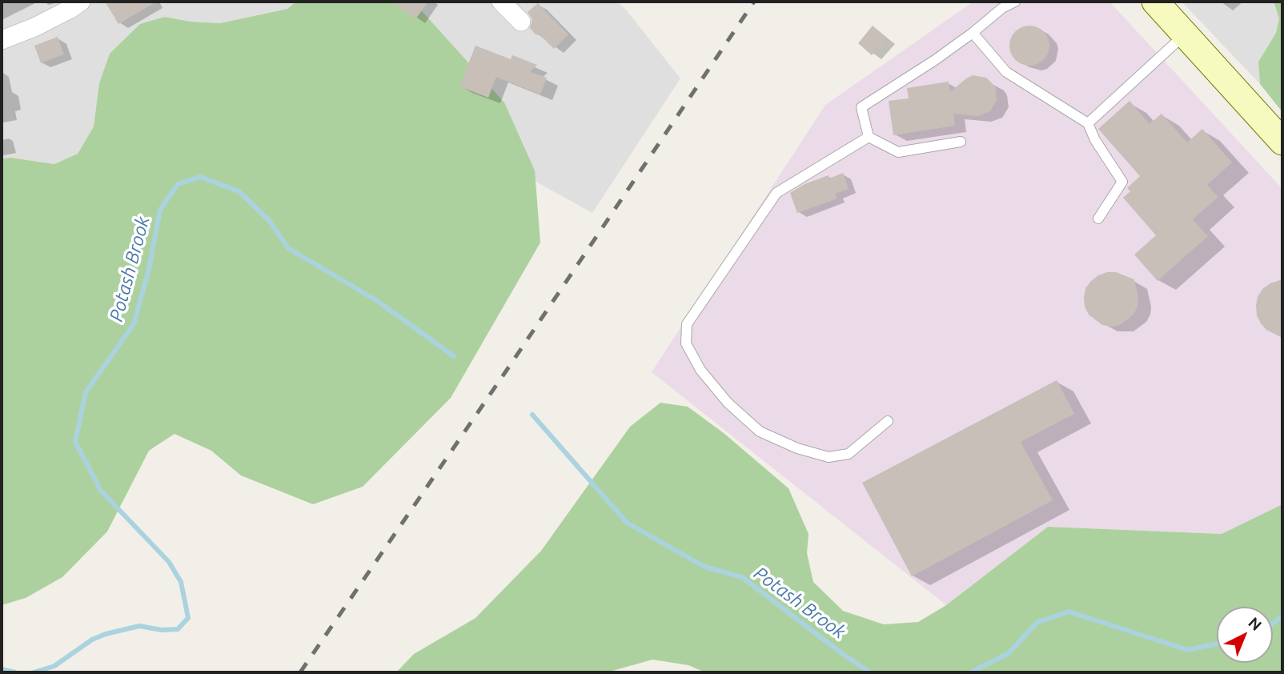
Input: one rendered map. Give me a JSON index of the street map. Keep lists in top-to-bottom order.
{
  "water": ["Potash Brook"],
  "north": "top right"
}
